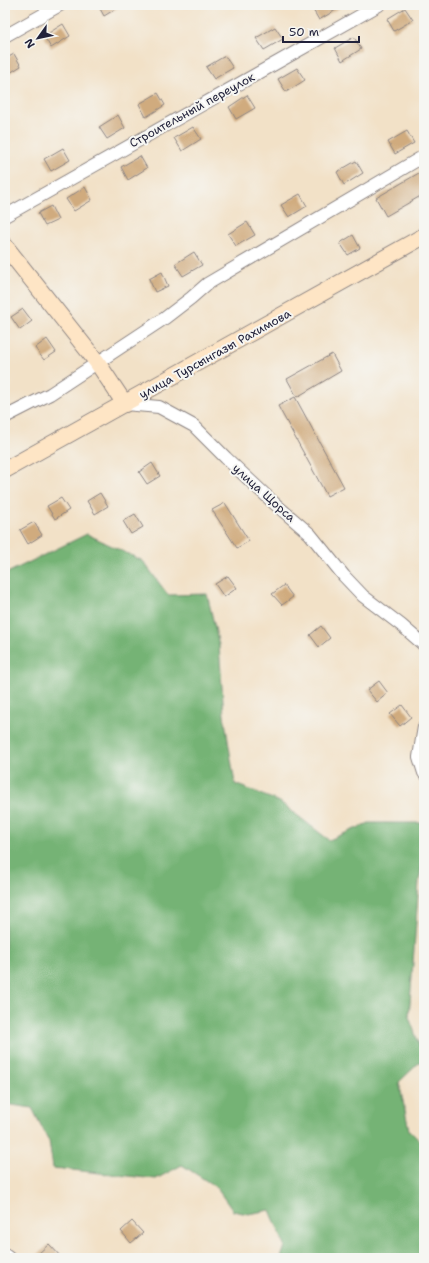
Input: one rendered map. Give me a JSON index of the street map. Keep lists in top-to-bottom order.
{
  "streets": {
    "street": ["Строительный переулок", "улица Турсынгазы Рахимова", "улица Щорса"]
  },
  "crossings": [
    ["улица Турсынгазы Рахимова", "улица Щорса"]
  ],
  "scale_bar": "50 m",
  "north": "bottom left"
}
